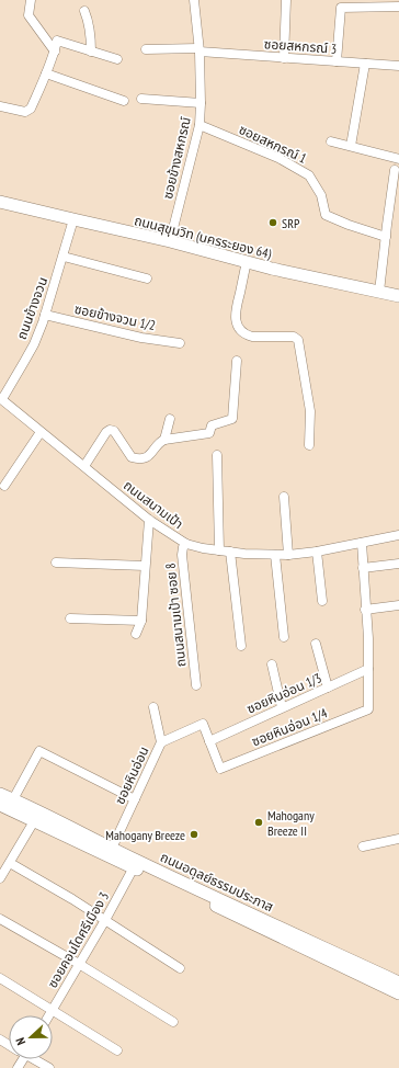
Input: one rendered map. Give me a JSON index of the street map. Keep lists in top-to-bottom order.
{
  "streets": {
    "street": [
      "ซอยสหกรณ์ 3",
      "ซอยสหกรณ์ 1",
      "ซอยข้างสหกรณ์",
      "ถนนสุขุมวิท (นครระยอง 64)",
      "ถนนข้างจวน",
      "ซอยข้างจวน 1/2",
      "ถนนสนามเป้า",
      "ถนนสนามเป้า ซอย 8",
      "ซอยหินอ่อน 1/3",
      "ซอยหินอ่อน 1/4",
      "ซอยหินอ่อน",
      "ถนนอดุลย์ธรรมประภาส",
      "ซอยคอนโดศรีเมือง 3"
    ]
  },
  "crossings": [
    ["ซอยสหกรณ์ 3", "ซอยข้างสหกรณ์"],
    ["ซอยสหกรณ์ 1", "ซอยข้างสหกรณ์"],
    ["ซอยข้างสหกรณ์", "ถนนสุขุมวิท (นครระยอง 64)"],
    ["ถนนสุขุมวิท (นครระยอง 64)", "ถนนข้างจวน"],
    ["ถนนข้างจวน", "ซอยข้างจวน 1/2"],
    ["ถนนข้างจวน", "ถนนสนามเป้า"],
    ["ถนนสนามเป้า", "ถนนสนามเป้า ซอย 8"],
    ["ซอยหินอ่อน 1/3", "ซอยหินอ่อน 1/4"],
    ["ซอยหินอ่อน 1/3", "ซอยหินอ่อน"],
    ["ซอยหินอ่อน 1/4", "ซอยหินอ่อน"],
    ["ซอยหินอ่อน", "ถนนอดุลย์ธรรมประภาส"],
    ["ถนนอดุลย์ธรรมประภาส", "ซอยคอนโดศรีเมือง 3"]
  ],
  "places": ["SRP", "Mahogany Breeze II", "Mahogany Breeze"],
  "north": "left"
}
